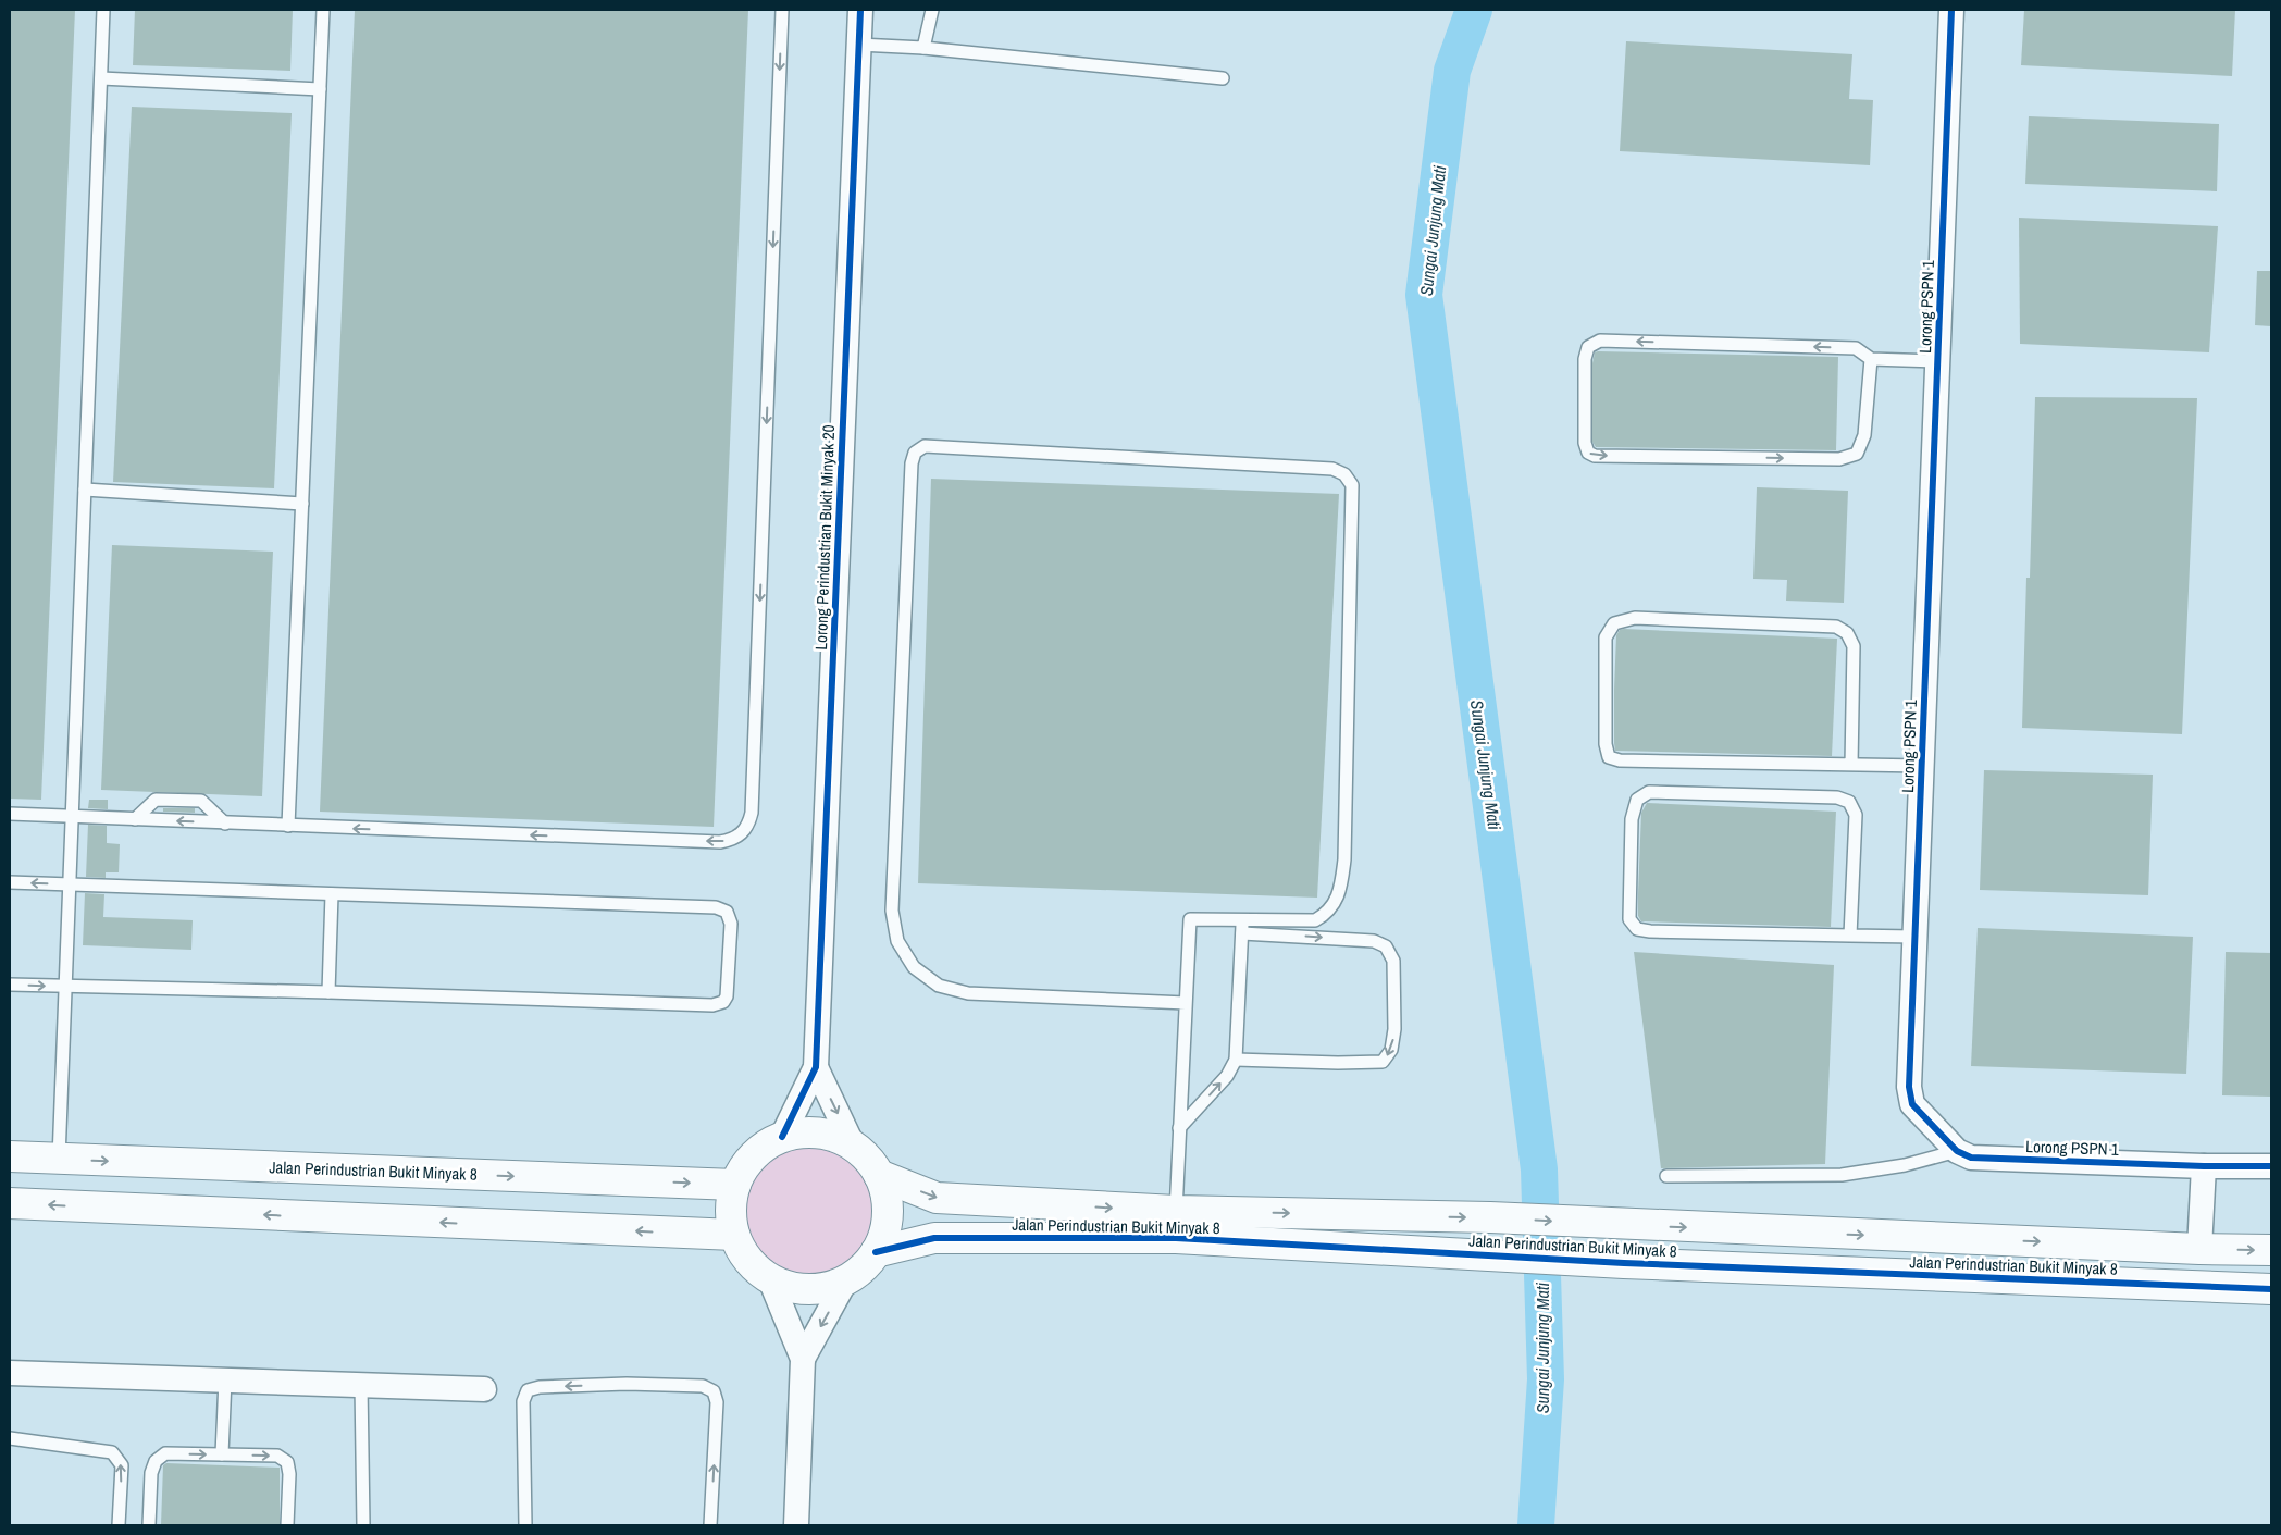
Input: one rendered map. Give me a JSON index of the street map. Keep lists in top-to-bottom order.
{
  "streets": {
    "street": ["Lorong PSPN 1", "Lorong Perindustrian Bukit Minyak 20", "Jalan Perindustrian Bukit Minyak 8"]
  },
  "water": ["Sungai Junjung Mati"]
}
